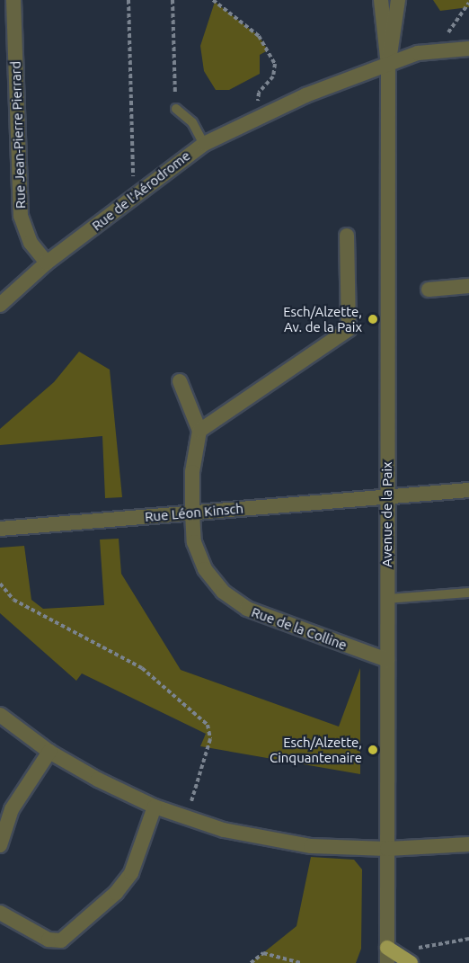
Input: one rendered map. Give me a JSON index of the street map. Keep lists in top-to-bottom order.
{
  "streets": {
    "street": [
      "Rue Jean-Pierre Pierrard",
      "Rue de l'Aérodrome",
      "Rue Léon Kinsch",
      "Avenue de la Paix",
      "Rue de la Colline"
    ]
  },
  "crossings": [
    ["Rue Jean-Pierre Pierrard", "Rue de l'Aérodrome"],
    ["Rue de l'Aérodrome", "Avenue de la Paix"],
    ["Rue Léon Kinsch", "Avenue de la Paix"],
    ["Rue Léon Kinsch", "Rue de la Colline"],
    ["Avenue de la Paix", "Rue de la Colline"]
  ],
  "places": ["Esch/Alzette, Av. de la Paix", "Esch/Alzette, Cinquantenaire"]
}
